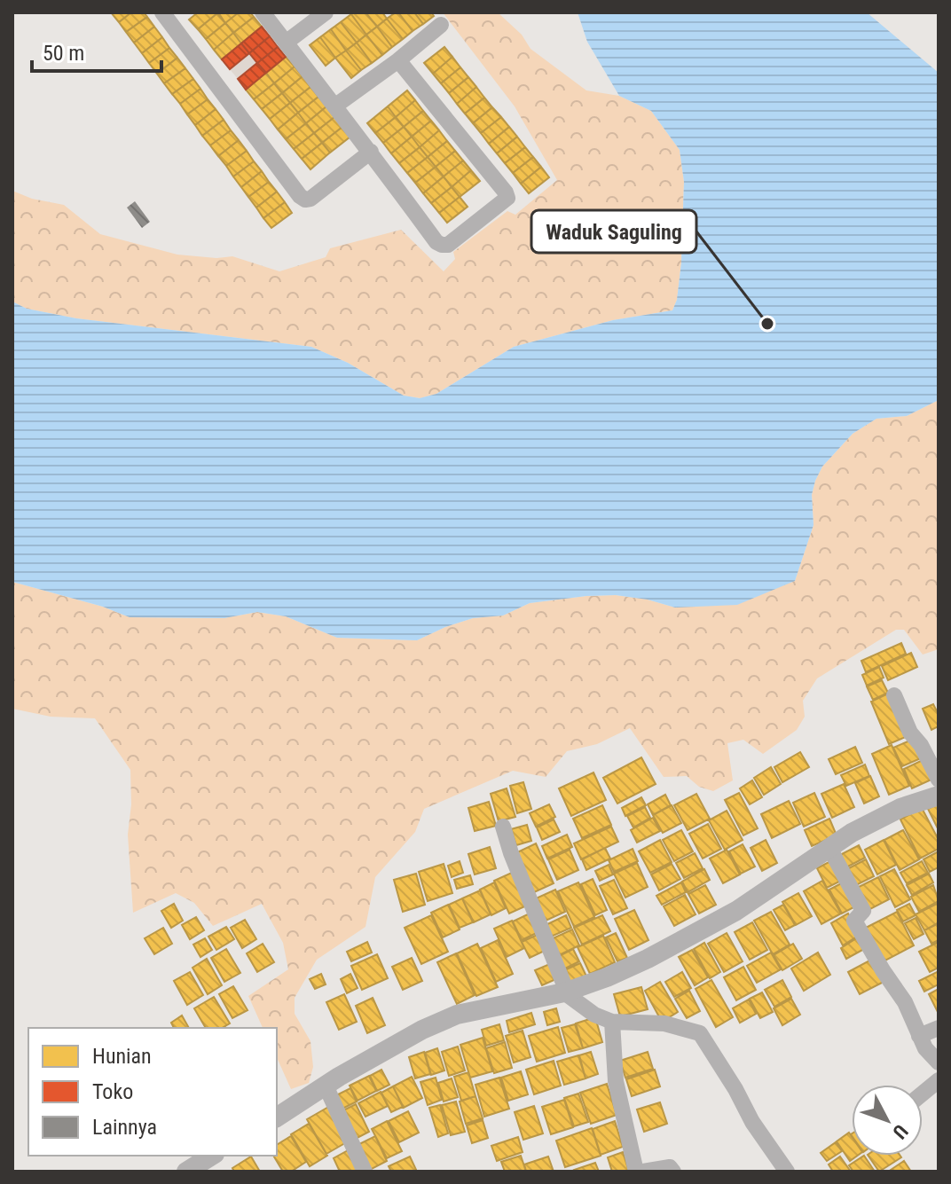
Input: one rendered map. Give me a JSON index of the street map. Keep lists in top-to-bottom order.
{
  "places": ["Waduk Saguling"],
  "legend": ["Hunian", "Toko", "Lainnya"],
  "scale_bar": "50 m",
  "north": "bottom right"
}
